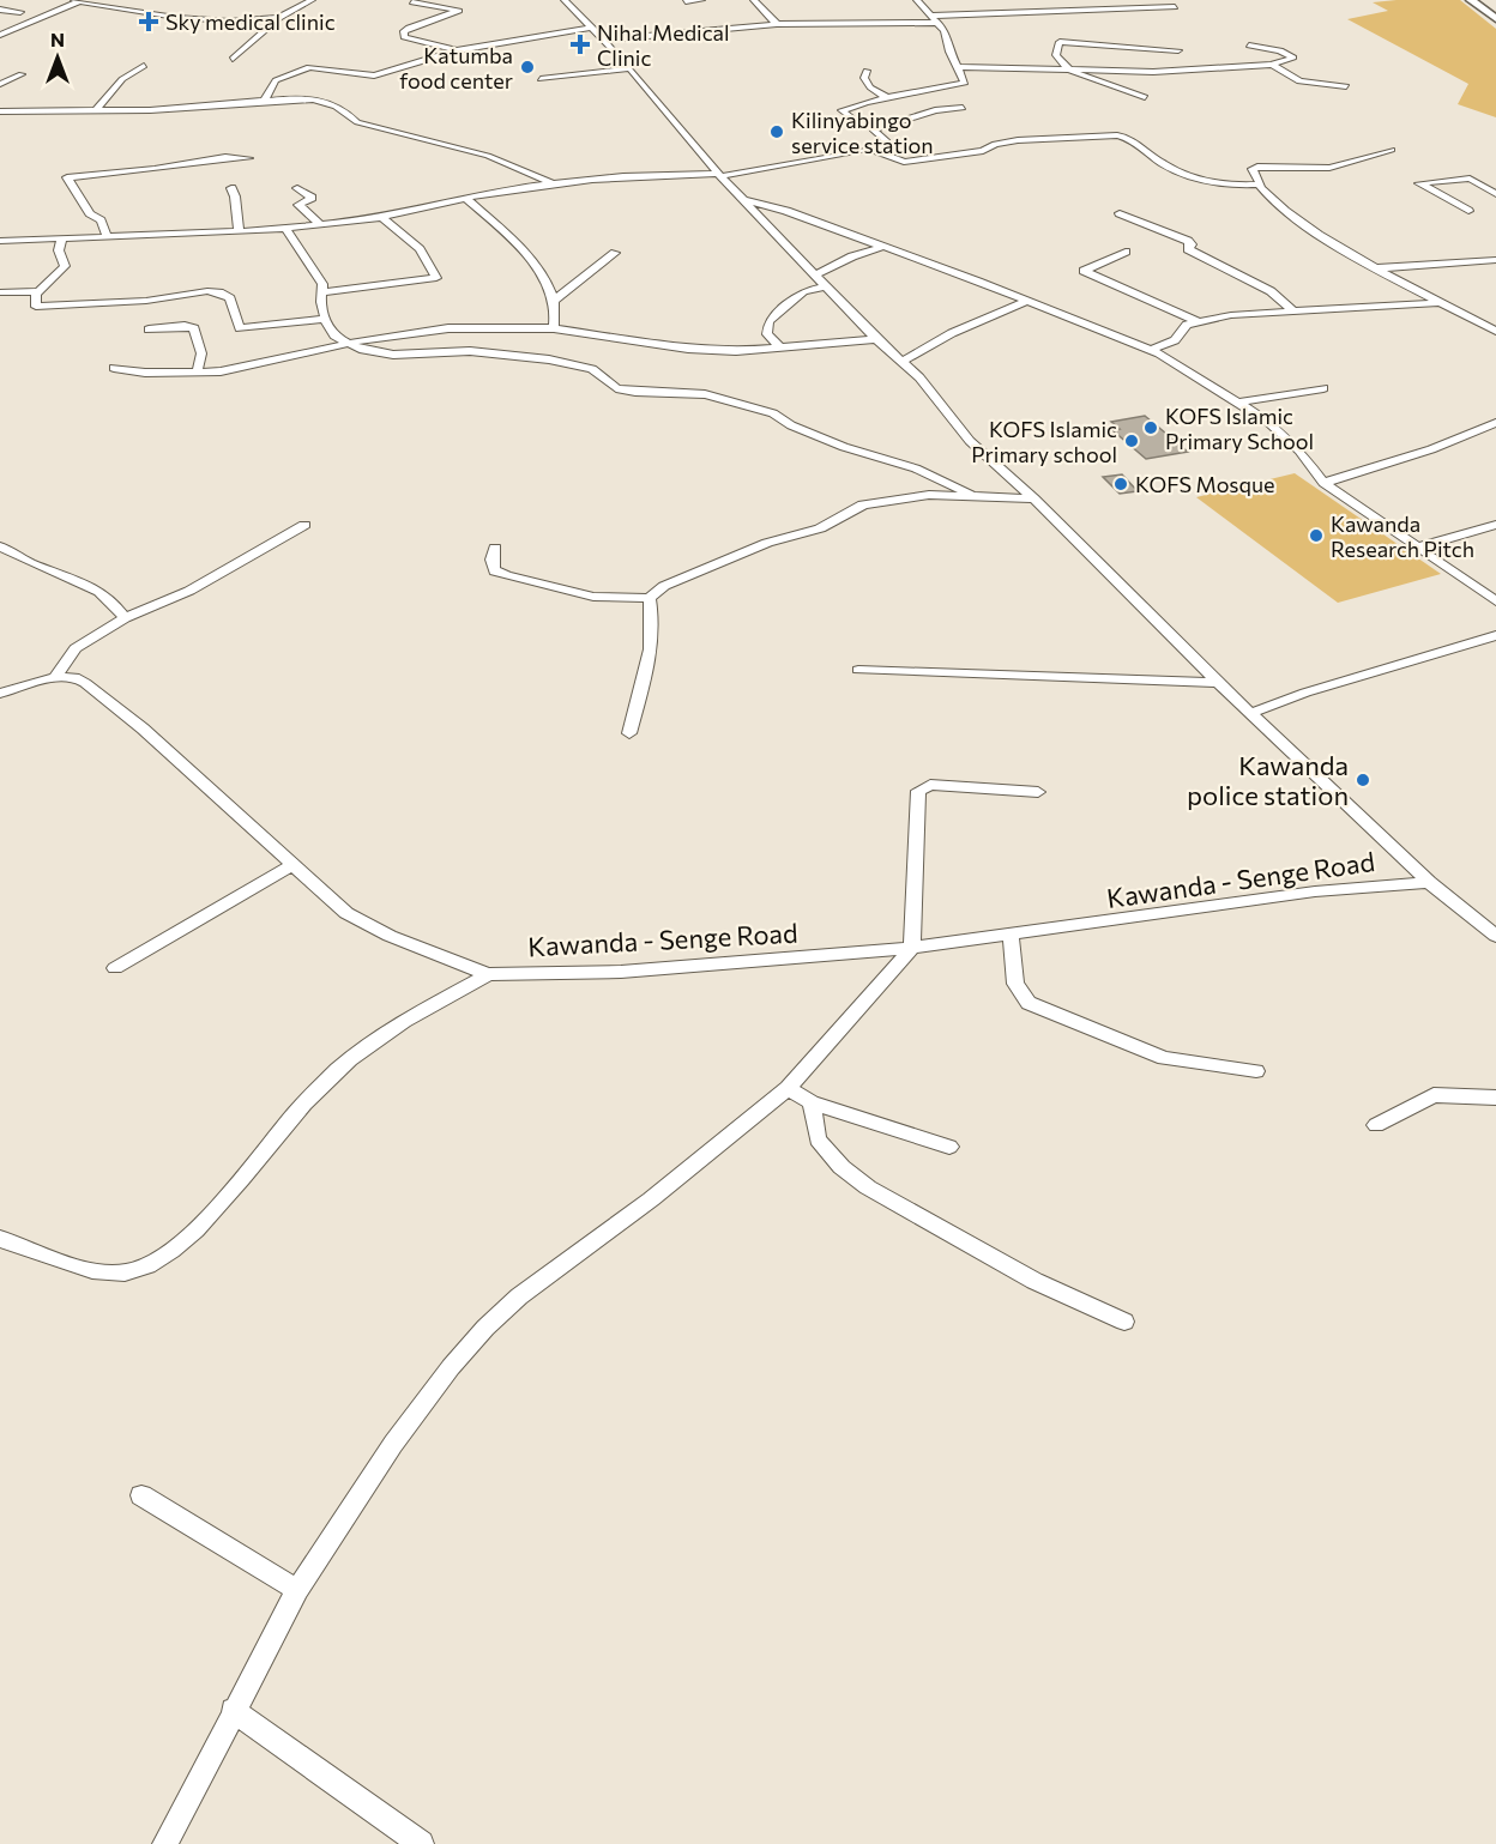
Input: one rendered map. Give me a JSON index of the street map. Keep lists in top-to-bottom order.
{
  "streets": {
    "street": ["Kawanda - Senge Road"]
  },
  "places": {
    "health": ["Sky medical clinic", "Nihal Medical Clinic"],
    "other": [
      "Katumba food center",
      "Kilinyabingo service station",
      "KOFS Islamic Primary School",
      "KOFS Islamic Primary school",
      "KOFS Mosque",
      "Kawanda Research Pitch",
      "Kawanda police station"
    ]
  },
  "north": "top"
}
